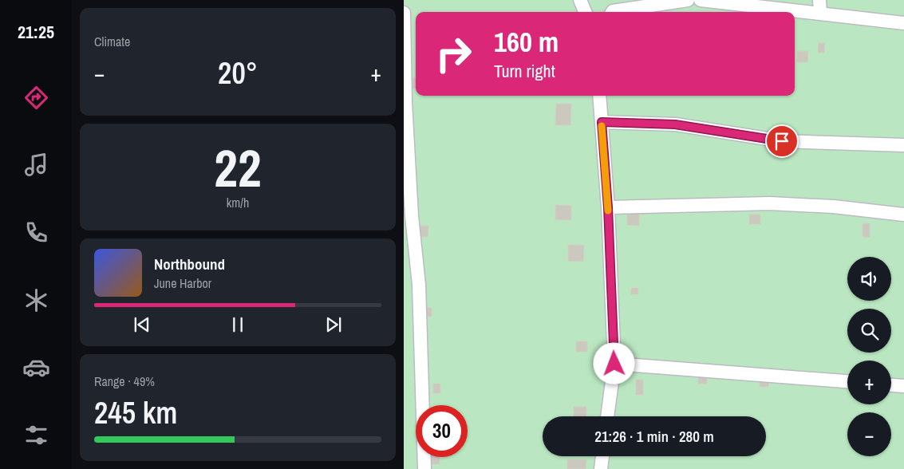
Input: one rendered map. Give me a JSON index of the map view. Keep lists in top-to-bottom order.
{
  "page": {
    "tabs": "21:25",
    "tile": [
      "Climate",
      ["22", "km/h"],
      ["Range · 49%", "245 km"]
    ],
    "turn": ["160 m", "Turn right"],
    "heat": ["−", "20°", "+"],
    "song": ["Northbound", "June Harbor"],
    "map_buttons": ["+", "−"],
    "limit": "30",
    "trip": "21:26 · 1 min · 280 m"
  }
}
